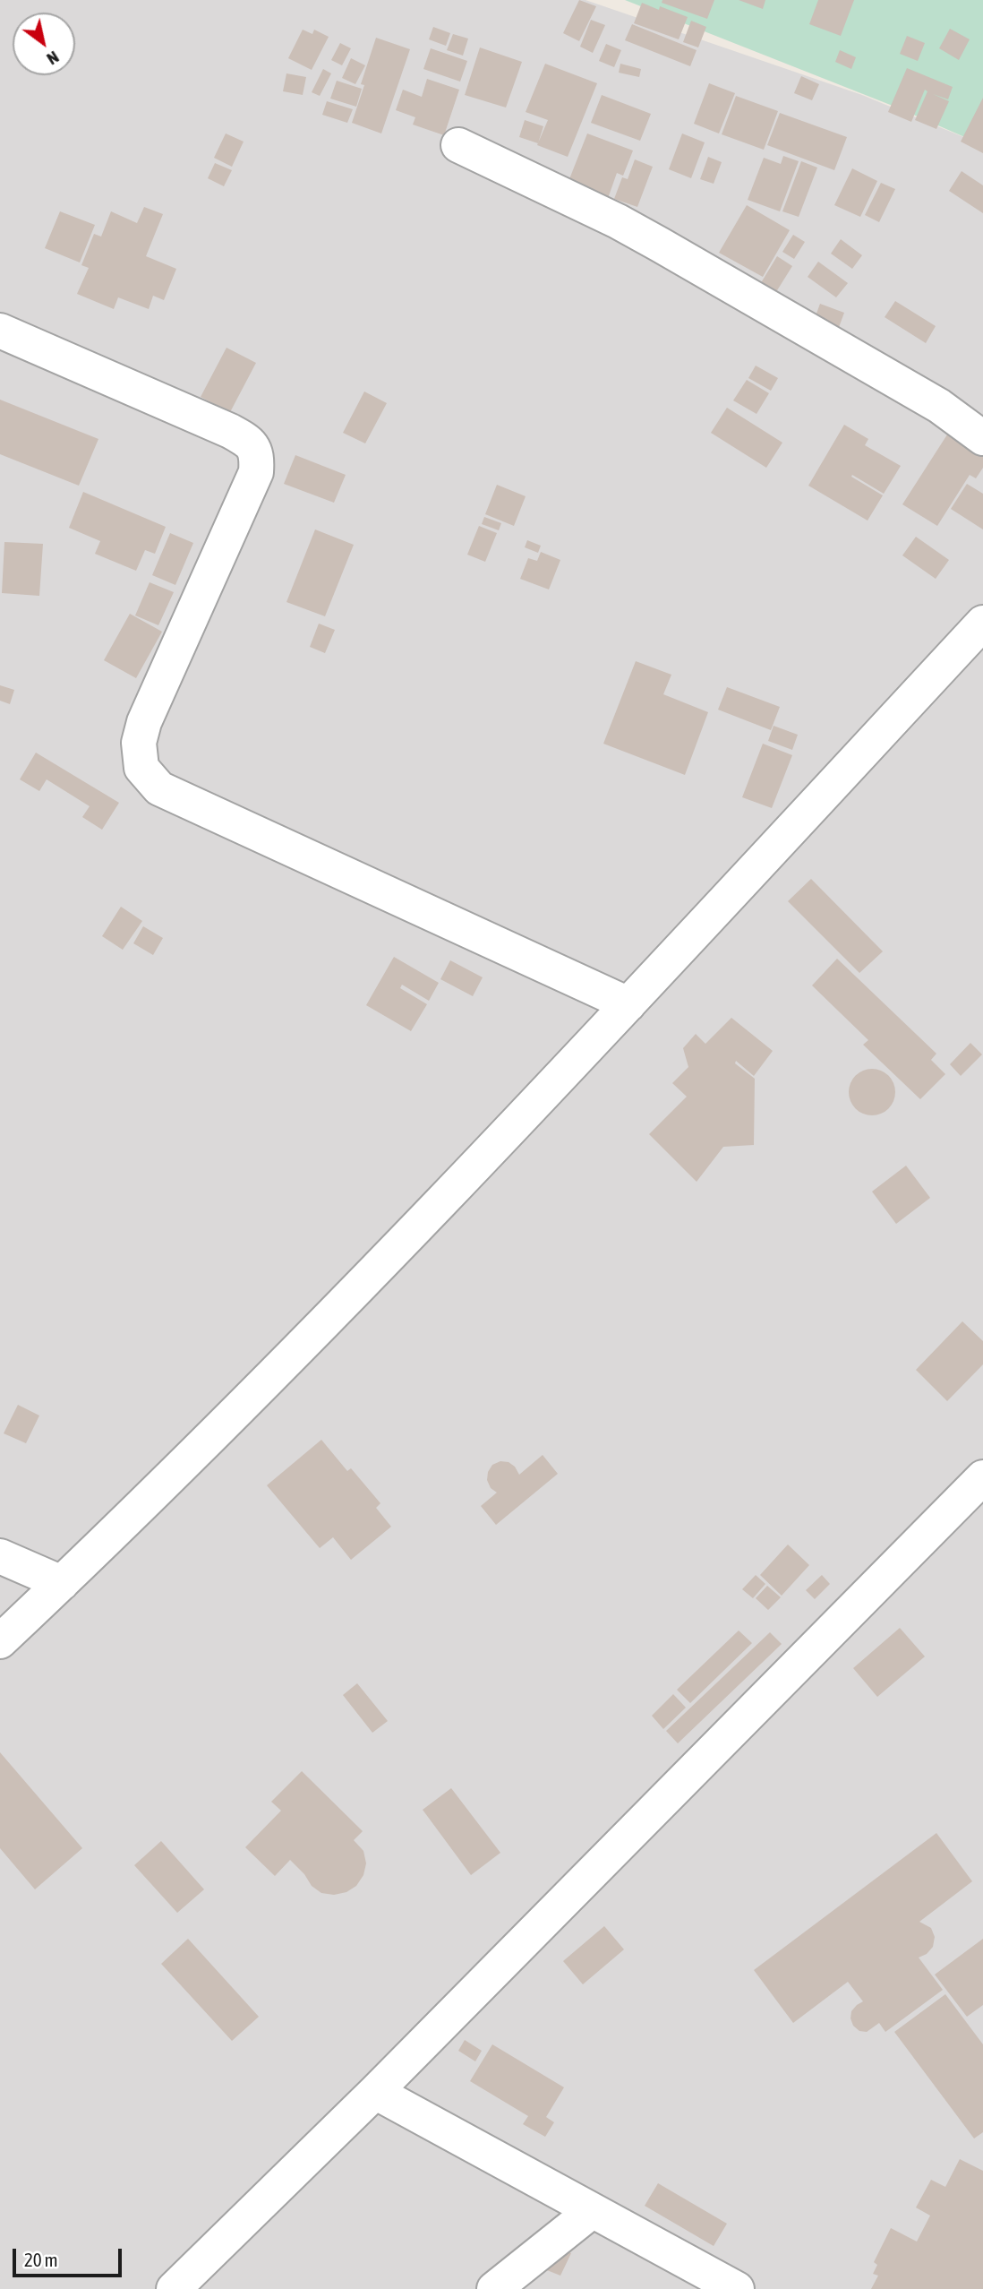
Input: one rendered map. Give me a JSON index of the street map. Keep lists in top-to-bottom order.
{
  "scale_bar": "20 m",
  "north": "bottom right"
}
